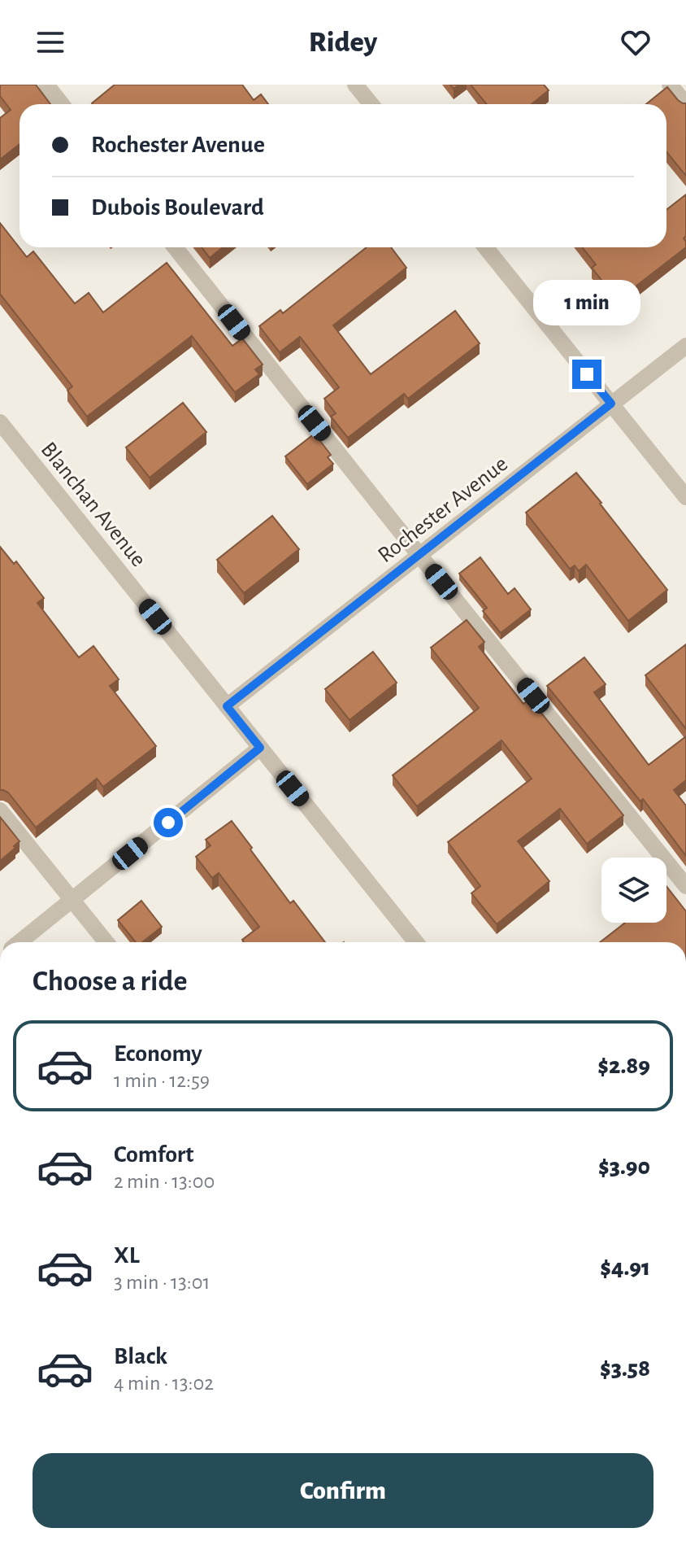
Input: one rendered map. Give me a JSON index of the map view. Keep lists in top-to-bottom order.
{
  "streets": {
    "street": ["Blanchan Avenue", "Rochester Avenue"]
  },
  "crossings": [
    ["Blanchan Avenue", "Rochester Avenue"]
  ],
  "page": {
    "header": "Ridey",
    "banner": ["Rochester Avenue", "Dubois Boulevard"],
    "bubble": "1 min",
    "heading": "Choose a ride",
    "list": [
      {
        "name": "Economy",
        "note": "1 min · 12:59",
        "value": "$2.89"
      },
      {
        "name": "Comfort",
        "note": "2 min · 13:00",
        "value": "$3.90"
      },
      {
        "name": "XL",
        "note": "3 min · 13:01",
        "value": "$4.91"
      },
      {
        "name": "Black",
        "note": "4 min · 13:02",
        "value": "$3.58"
      }
    ],
    "buttons": "Confirm"
  }
}
